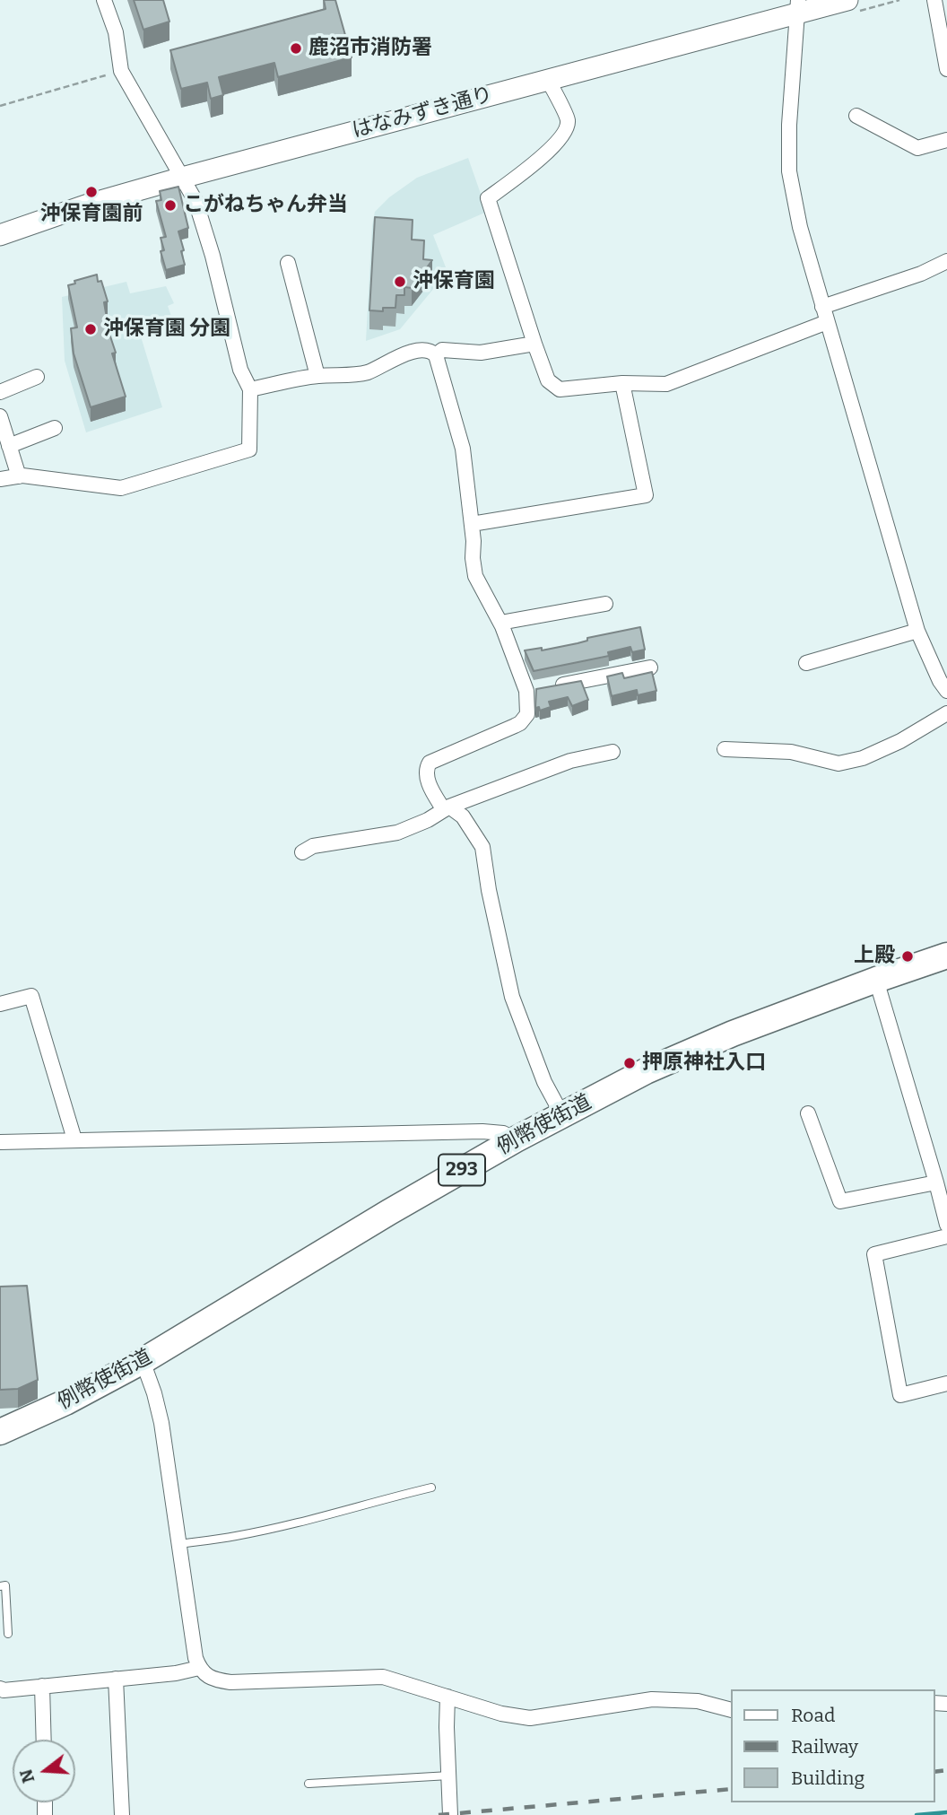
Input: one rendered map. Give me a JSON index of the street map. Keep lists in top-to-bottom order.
{
  "streets": {
    "highway": ["例幣使街道", "293"],
    "street": ["はなみずき通り"]
  },
  "places": [
    "鹿沼市消防署",
    "沖保育園前",
    "こがねちゃん弁当",
    "沖保育園",
    "沖保育園 分園",
    "上殿",
    "押原神社入口"
  ],
  "legend": ["Road", "Railway", "Building"],
  "north": "left"
}
